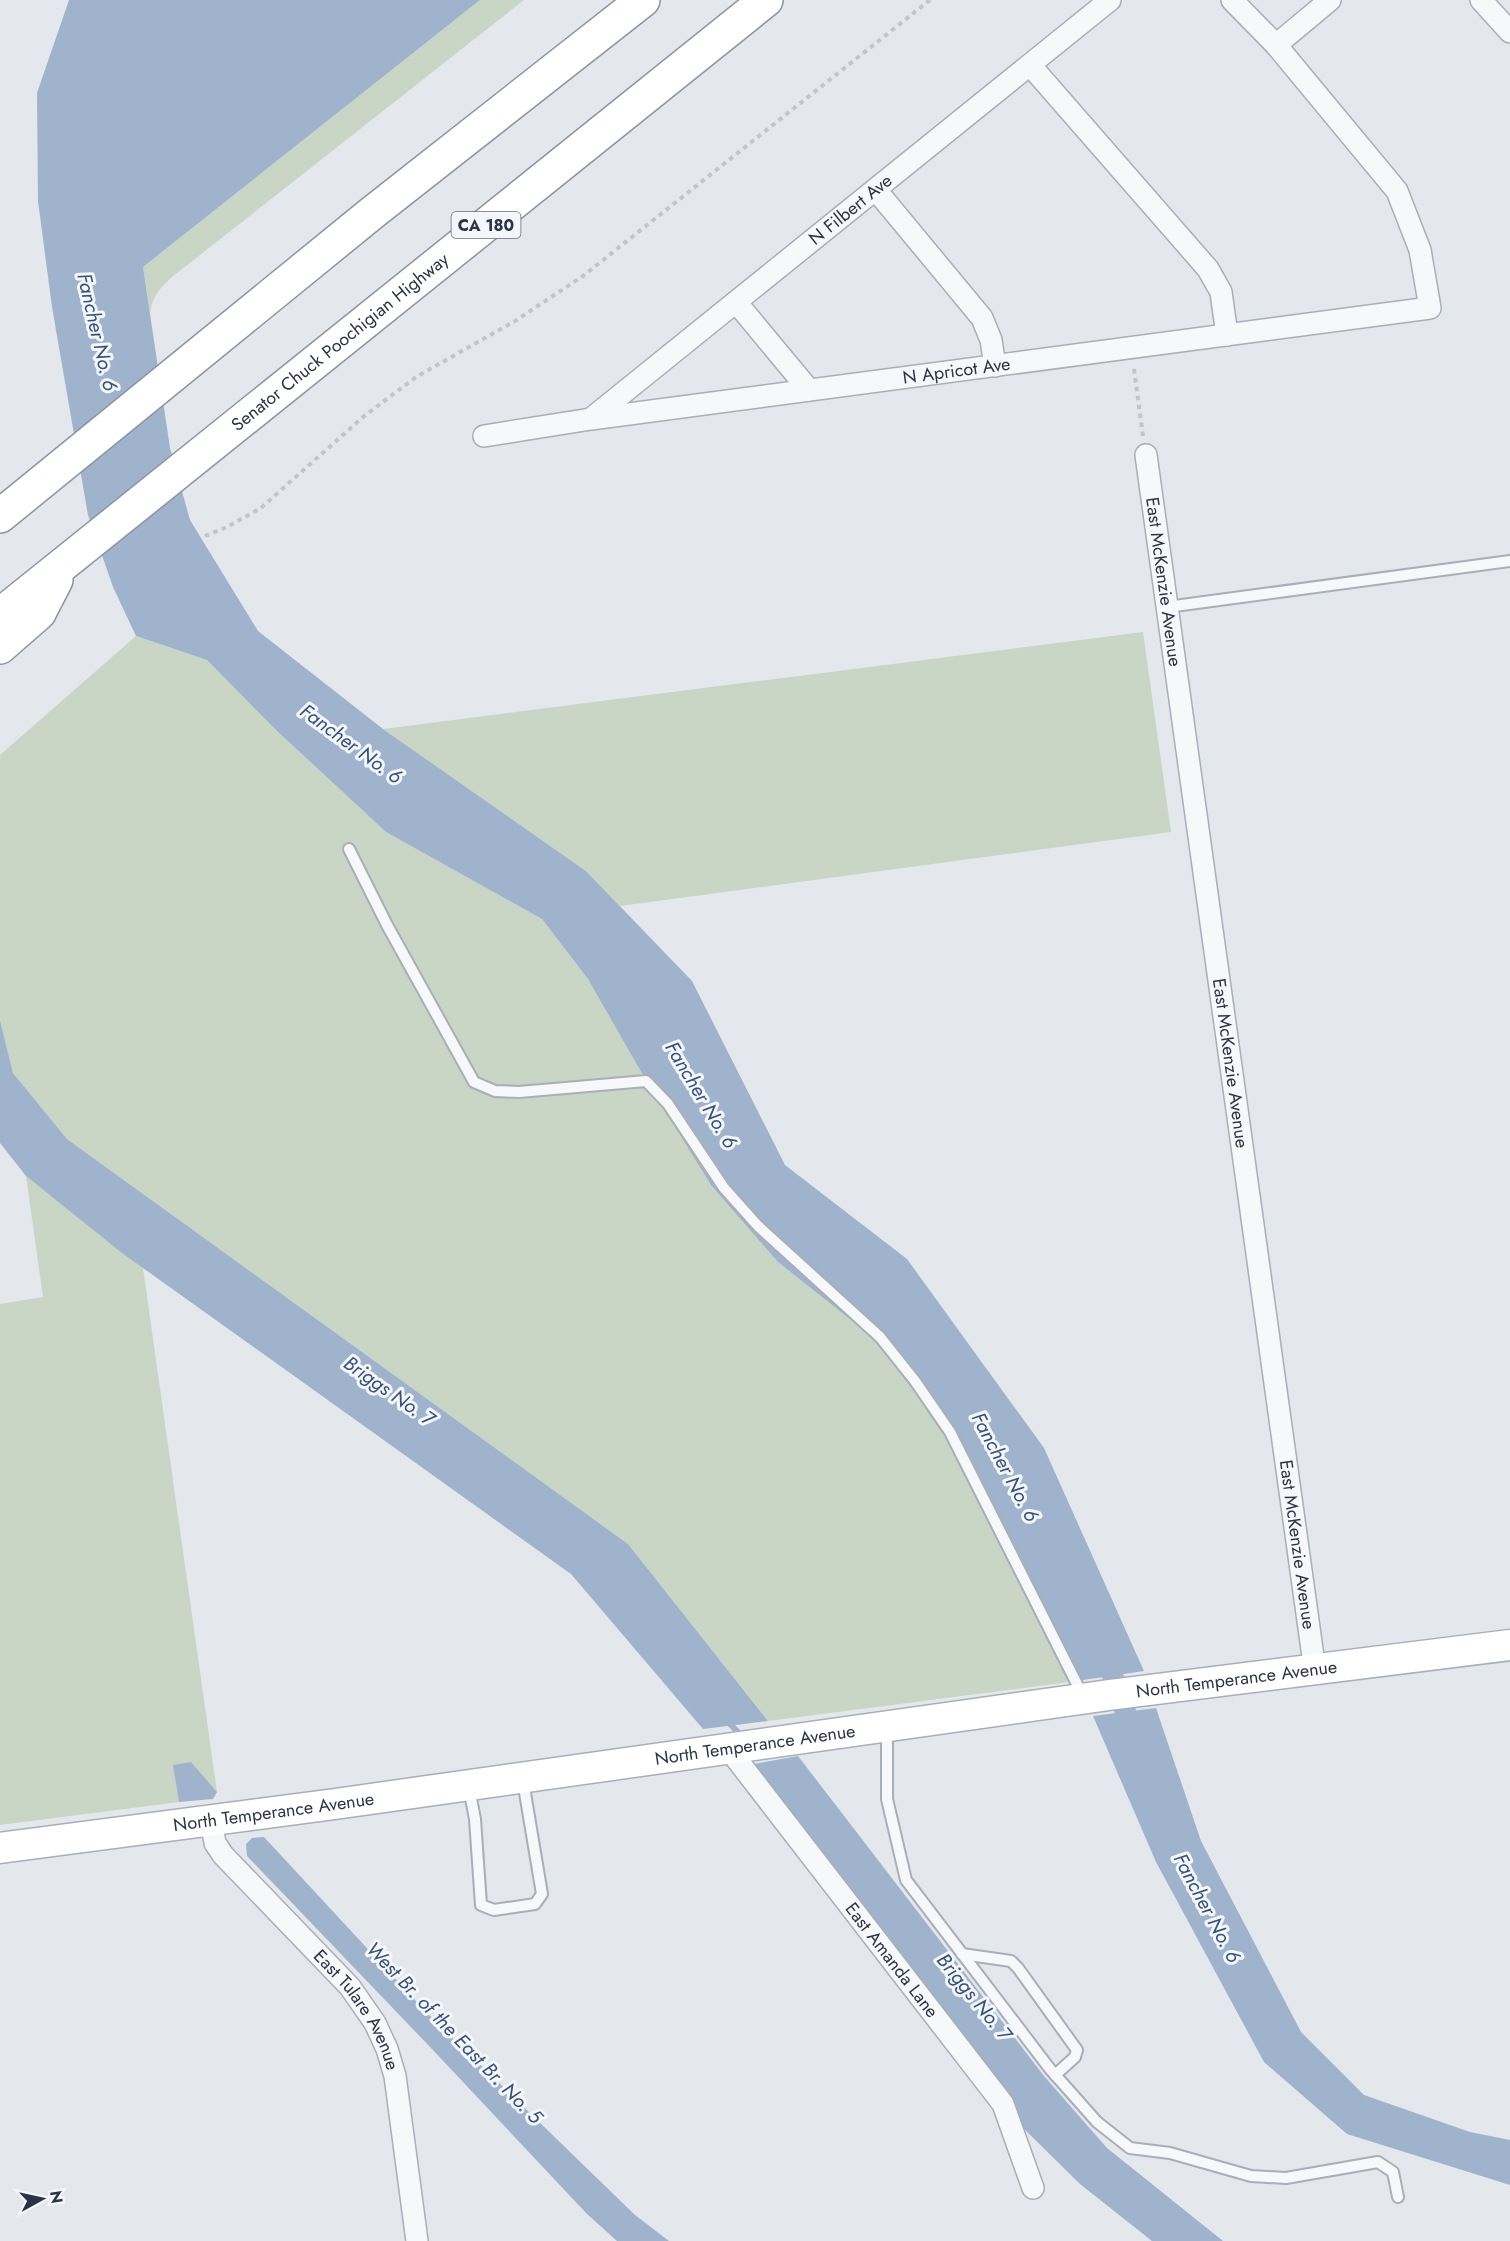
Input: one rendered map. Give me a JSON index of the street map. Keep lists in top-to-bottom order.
{
  "streets": {
    "highway": ["CA 180", "Senator Chuck Poochigian Highway"],
    "main road": ["North Temperance Avenue"],
    "street": [
      "N Filbert Ave",
      "N Apricot Ave",
      "East McKenzie Avenue",
      "East Amanda Lane",
      "East Tulare Avenue"
    ]
  },
  "crossings": [
    ["N Filbert Ave", "N Apricot Ave"],
    ["East McKenzie Avenue", "North Temperance Avenue"],
    ["North Temperance Avenue", "East Amanda Lane"],
    ["North Temperance Avenue", "East Tulare Avenue"]
  ],
  "water": ["Fancher No. 6", "Briggs No. 7", "West Br. of the East Br. No. 5"],
  "north": "right"
}
